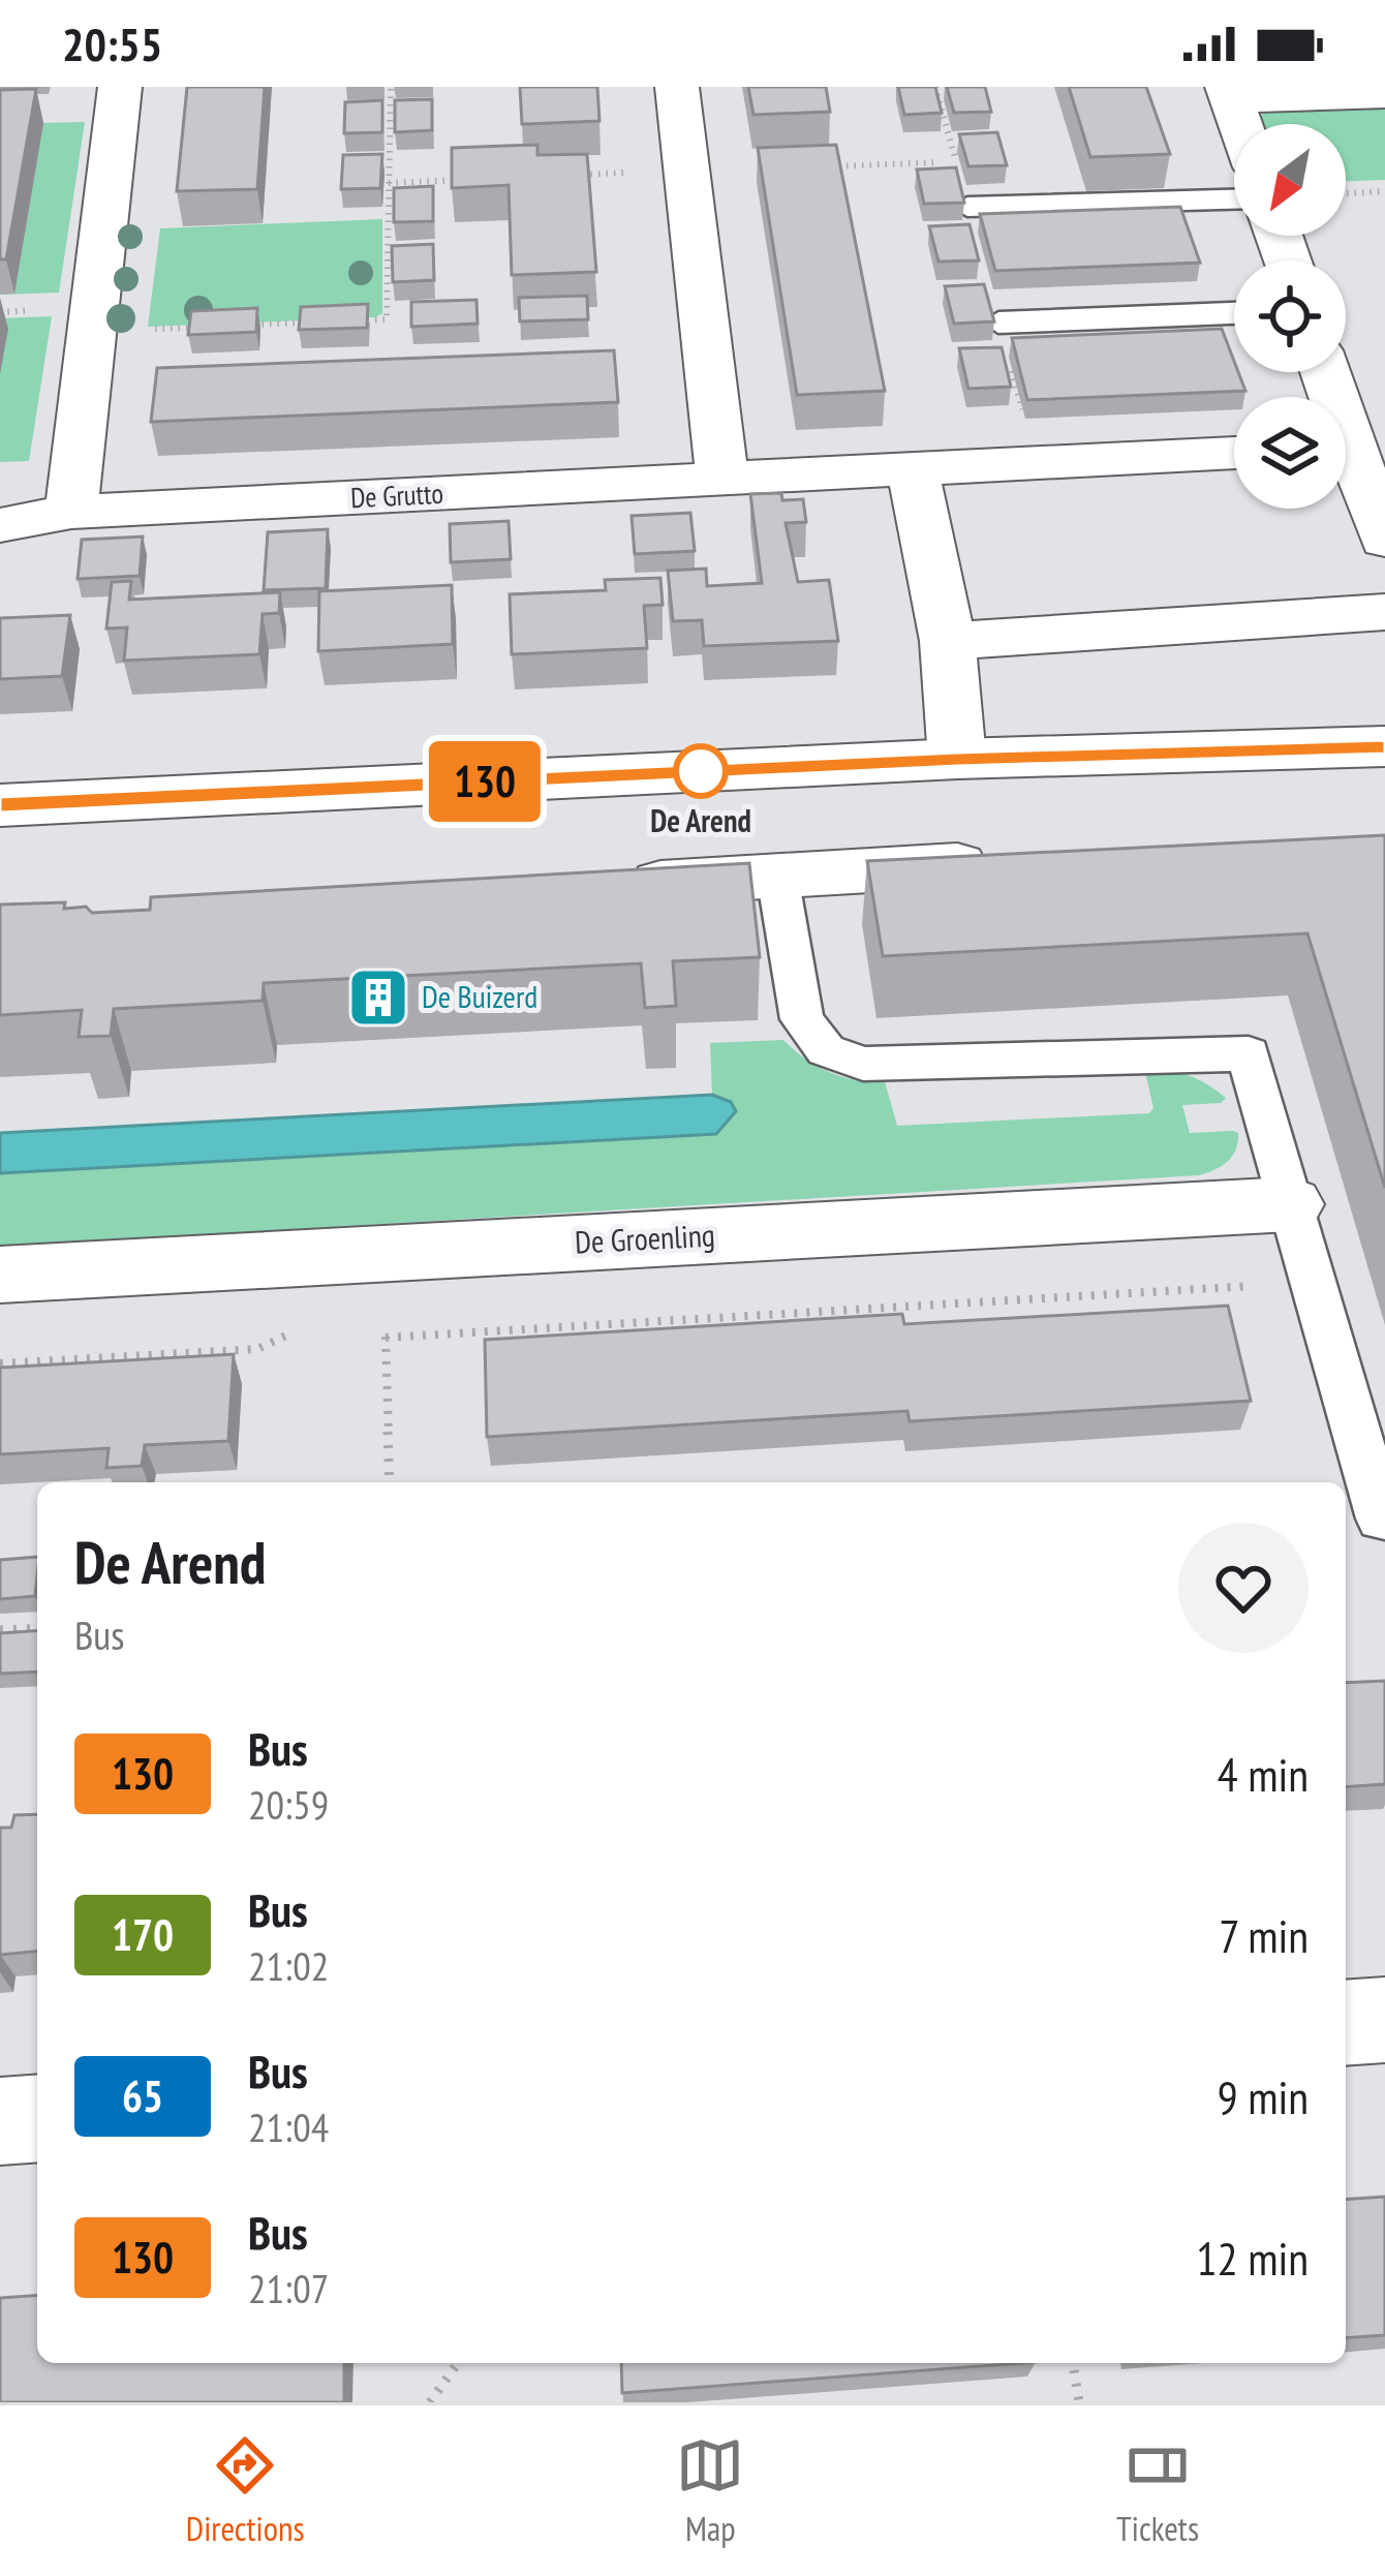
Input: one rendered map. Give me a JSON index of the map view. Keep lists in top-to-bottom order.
{
  "streets": {
    "street": ["De Grutto", "De Groenling"]
  },
  "places": {
    "other": ["De Arend"],
    "building": ["De Buizerd"]
  },
  "lines": ["bus line 130"],
  "north": "bottom left",
  "page": {
    "status": "20:55",
    "on_map": "130",
    "heading": ["De Arend", "Bus"],
    "list": [
      {
        "mark": "130",
        "name": "Bus",
        "note": "20:59",
        "value": "4 min"
      },
      {
        "mark": "170",
        "name": "Bus",
        "note": "21:02",
        "value": "7 min"
      },
      {
        "mark": "65",
        "name": "Bus",
        "note": "21:04",
        "value": "9 min"
      },
      {
        "mark": "130",
        "name": "Bus",
        "note": "21:07",
        "value": "12 min"
      }
    ],
    "tabs": ["Directions", "Map", "Tickets"]
  }
}
